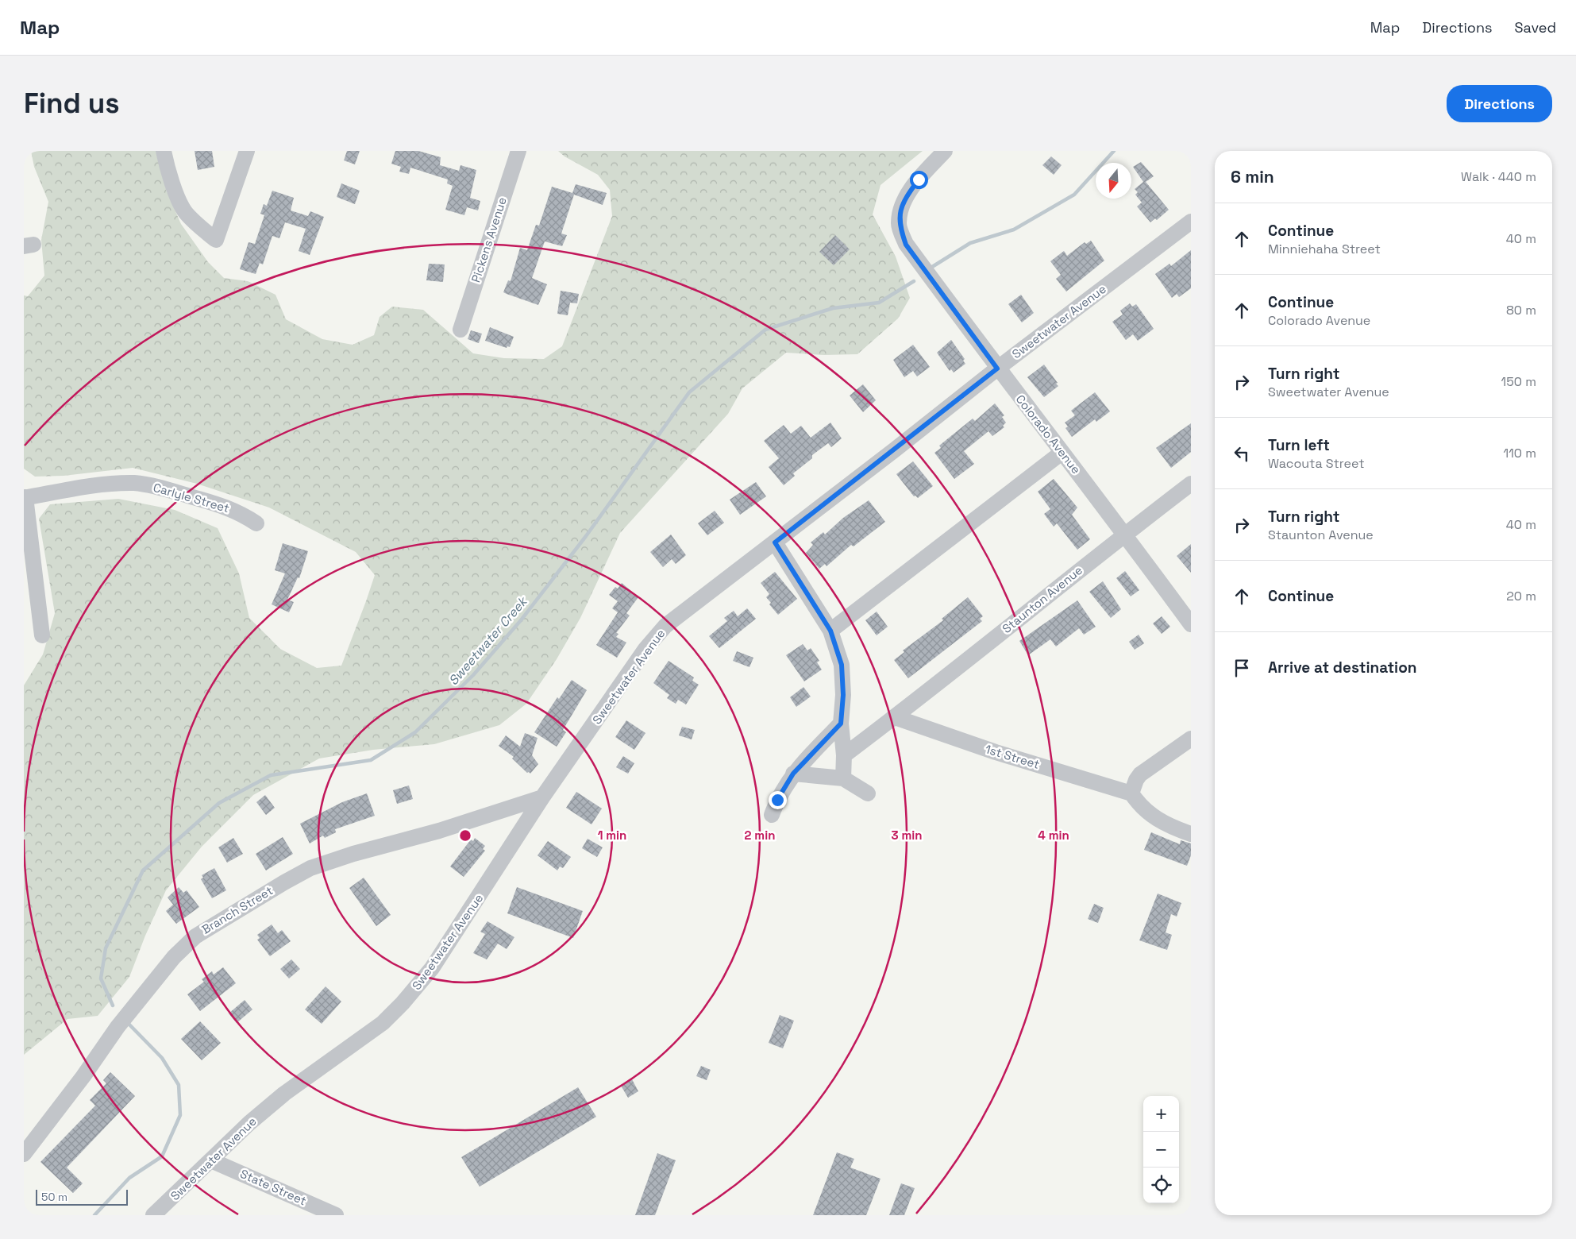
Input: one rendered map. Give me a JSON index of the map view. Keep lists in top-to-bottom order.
{
  "streets": {
    "street": [
      "Pickens Avenue",
      "Sweetwater Avenue",
      "Colorado Avenue",
      "Carlyle Street",
      "Staunton Avenue",
      "1st Street",
      "Branch Street",
      "State Street"
    ]
  },
  "crossings": [
    ["Sweetwater Avenue", "Colorado Avenue"],
    ["Sweetwater Avenue", "Branch Street"],
    ["Sweetwater Avenue", "State Street"],
    ["Colorado Avenue", "Staunton Avenue"],
    ["Staunton Avenue", "1st Street"]
  ],
  "water": ["Sweetwater Creek"],
  "scale_bar": "50 m",
  "north": "bottom",
  "page": {
    "header": "Map",
    "nav": ["Map", "Directions", "Saved"],
    "buttons": "Directions",
    "title": "Find us",
    "heading": ["6 min", "Walk · 440 m"],
    "list": [
      ["Continue", "Minniehaha Street", "40 m"],
      ["Continue", "Colorado Avenue", "80 m"],
      ["Turn right", "Sweetwater Avenue", "150 m"],
      ["Turn left", "Wacouta Street", "110 m"],
      ["Turn right", "Staunton Avenue", "40 m"],
      ["Continue", "20 m"],
      "Arrive at destination"
    ],
    "map_buttons": ["+", "−"],
    "scale": "50 m"
  },
  "rings": [
    "1 min",
    "2 min",
    "3 min",
    "4 min"
  ]
}
